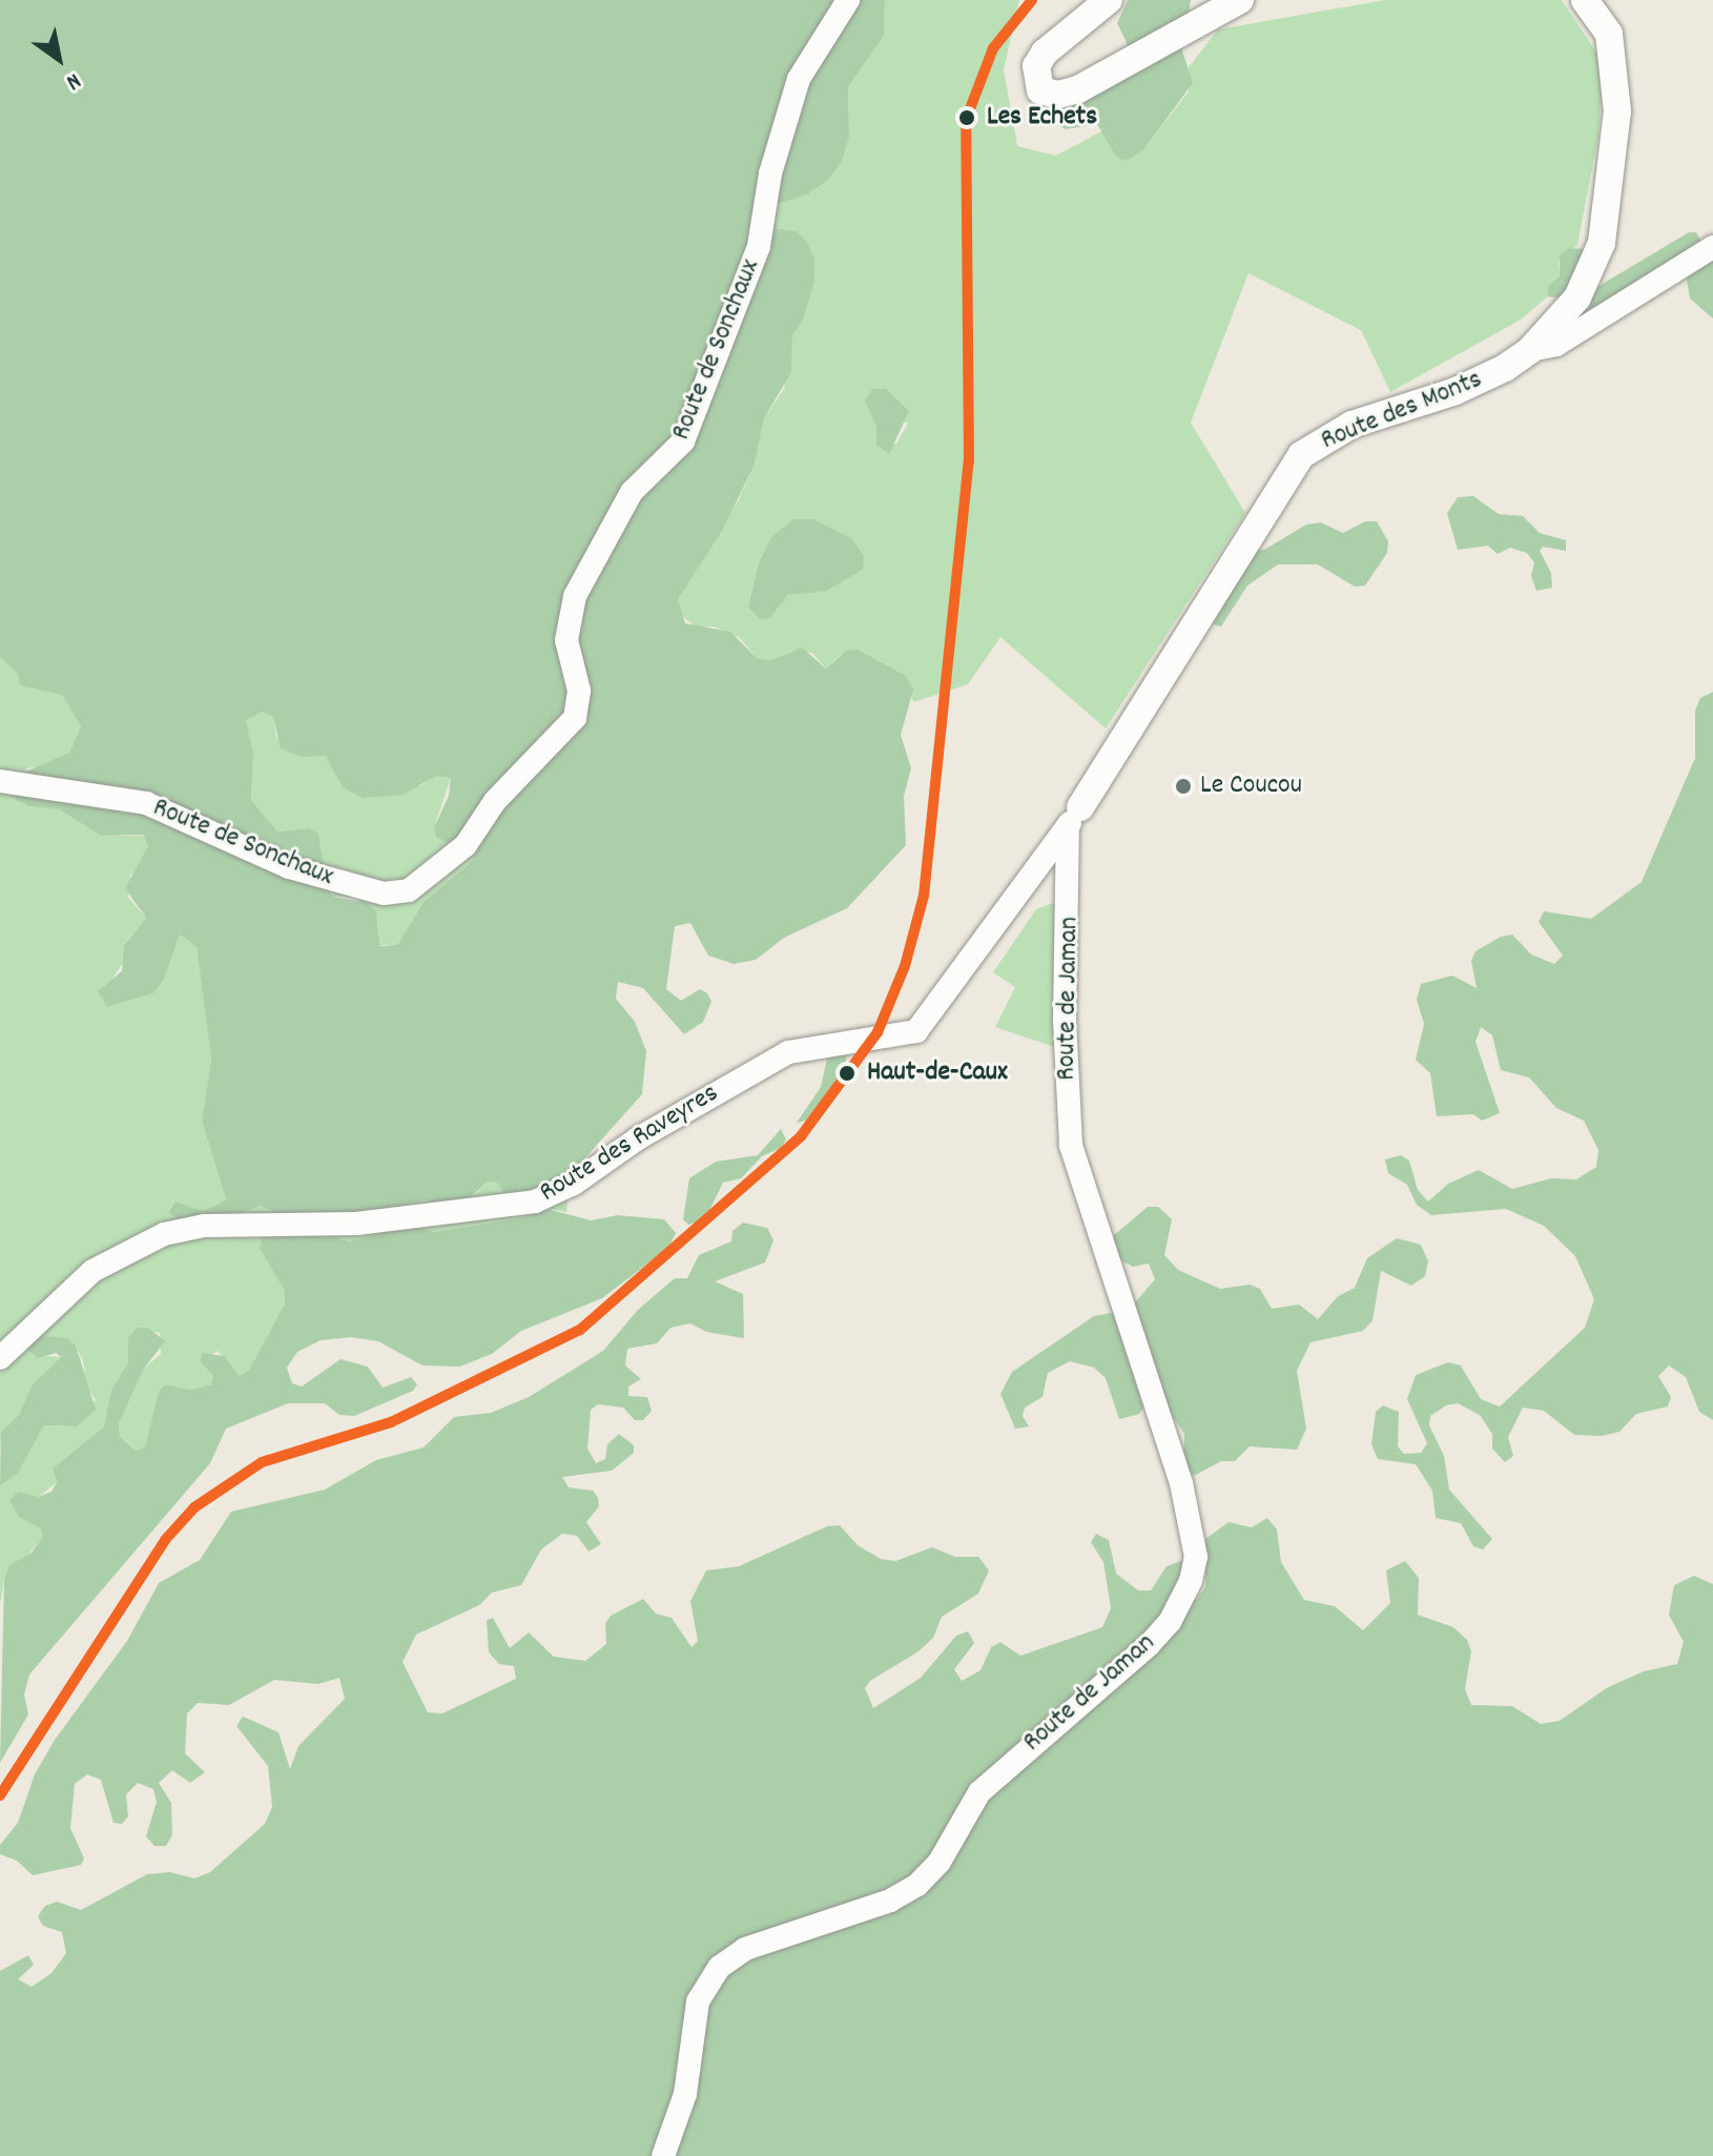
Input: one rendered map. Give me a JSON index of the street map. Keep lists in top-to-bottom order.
{
  "streets": {
    "street": [
      "Route de Sonchaux",
      "Route des Monts",
      "Route de Jaman",
      "Route des Raveyres"
    ]
  },
  "crossings": [
    ["Route des Monts", "Route de Jaman"],
    ["Route des Monts", "Route des Raveyres"],
    ["Route de Jaman", "Route des Raveyres"]
  ],
  "places": ["Les Echets", "Le Coucou", "Haut-de-Caux"],
  "north": "bottom right"
}
